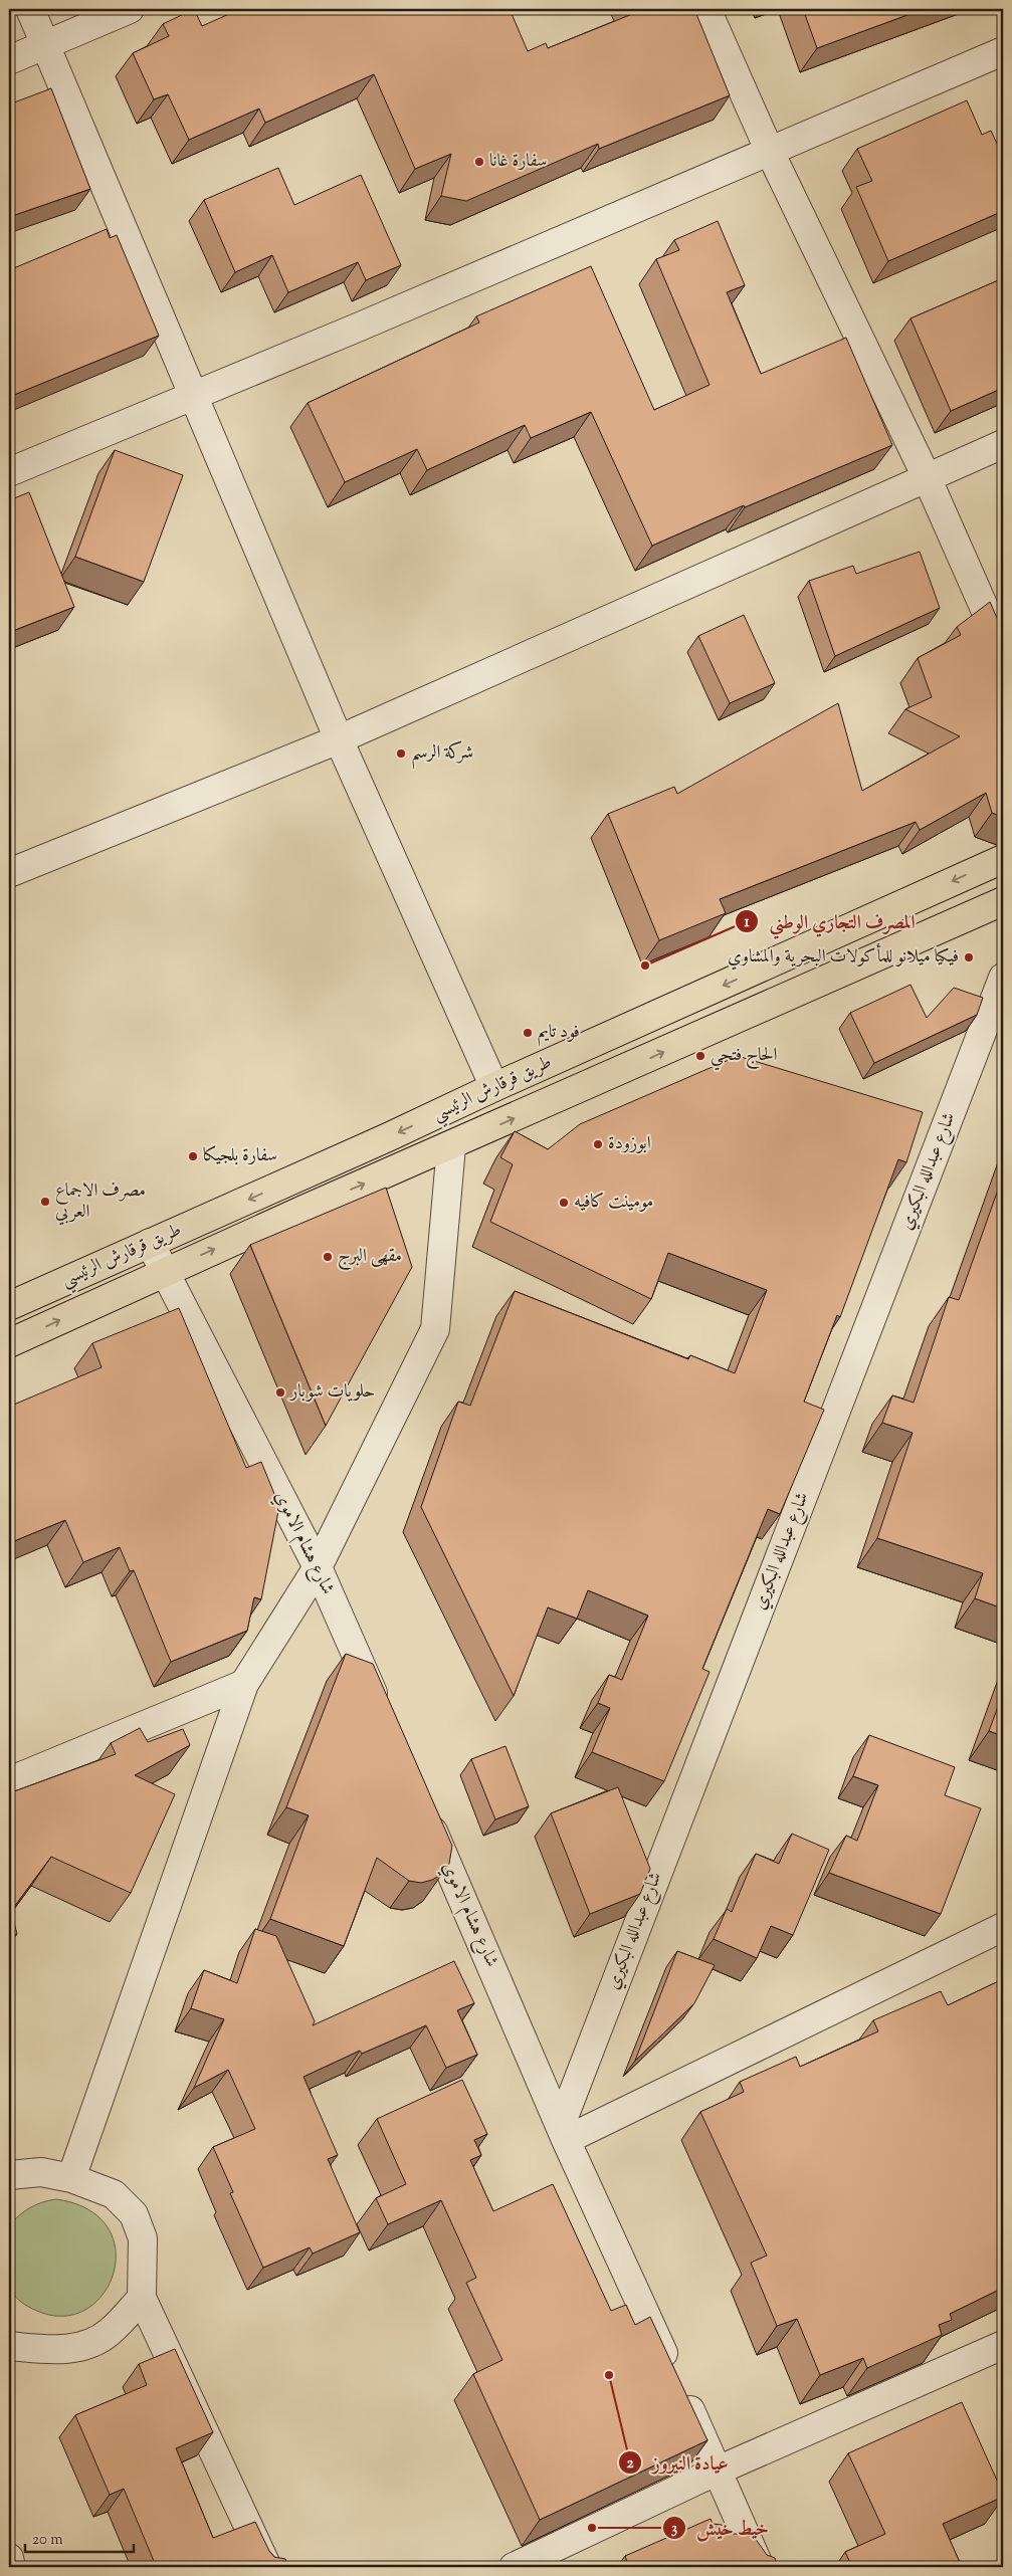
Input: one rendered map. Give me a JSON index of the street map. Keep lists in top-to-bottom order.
{
  "streets": {
    "main road": ["طريق قرقارش الرئيسي"],
    "street": ["شارع عبدالله البكيري", "شارع هشام الاموي"]
  },
  "crossings": [
    ["طريق قرقارش الرئيسي", "شارع هشام الاموي"],
    ["شارع عبدالله البكيري", "شارع هشام الاموي"]
  ],
  "places": [
    "سفارة غانا",
    "شركة الرسم",
    "فيكيا ميلانو للمأكولات البحرية والمشاوي",
    "المصرف التجاري الوطني",
    "فود تايم",
    "الحاج فتحي",
    "ابوزودة",
    "سفارة بلجيكا",
    "مصرف الاجماع العربي",
    "مومينت كافيه",
    "مقهى البرج",
    "حلويات شوبار",
    "عيادة النيروز",
    "خيط خيش"
  ],
  "scale_bar": "20 m"
}
